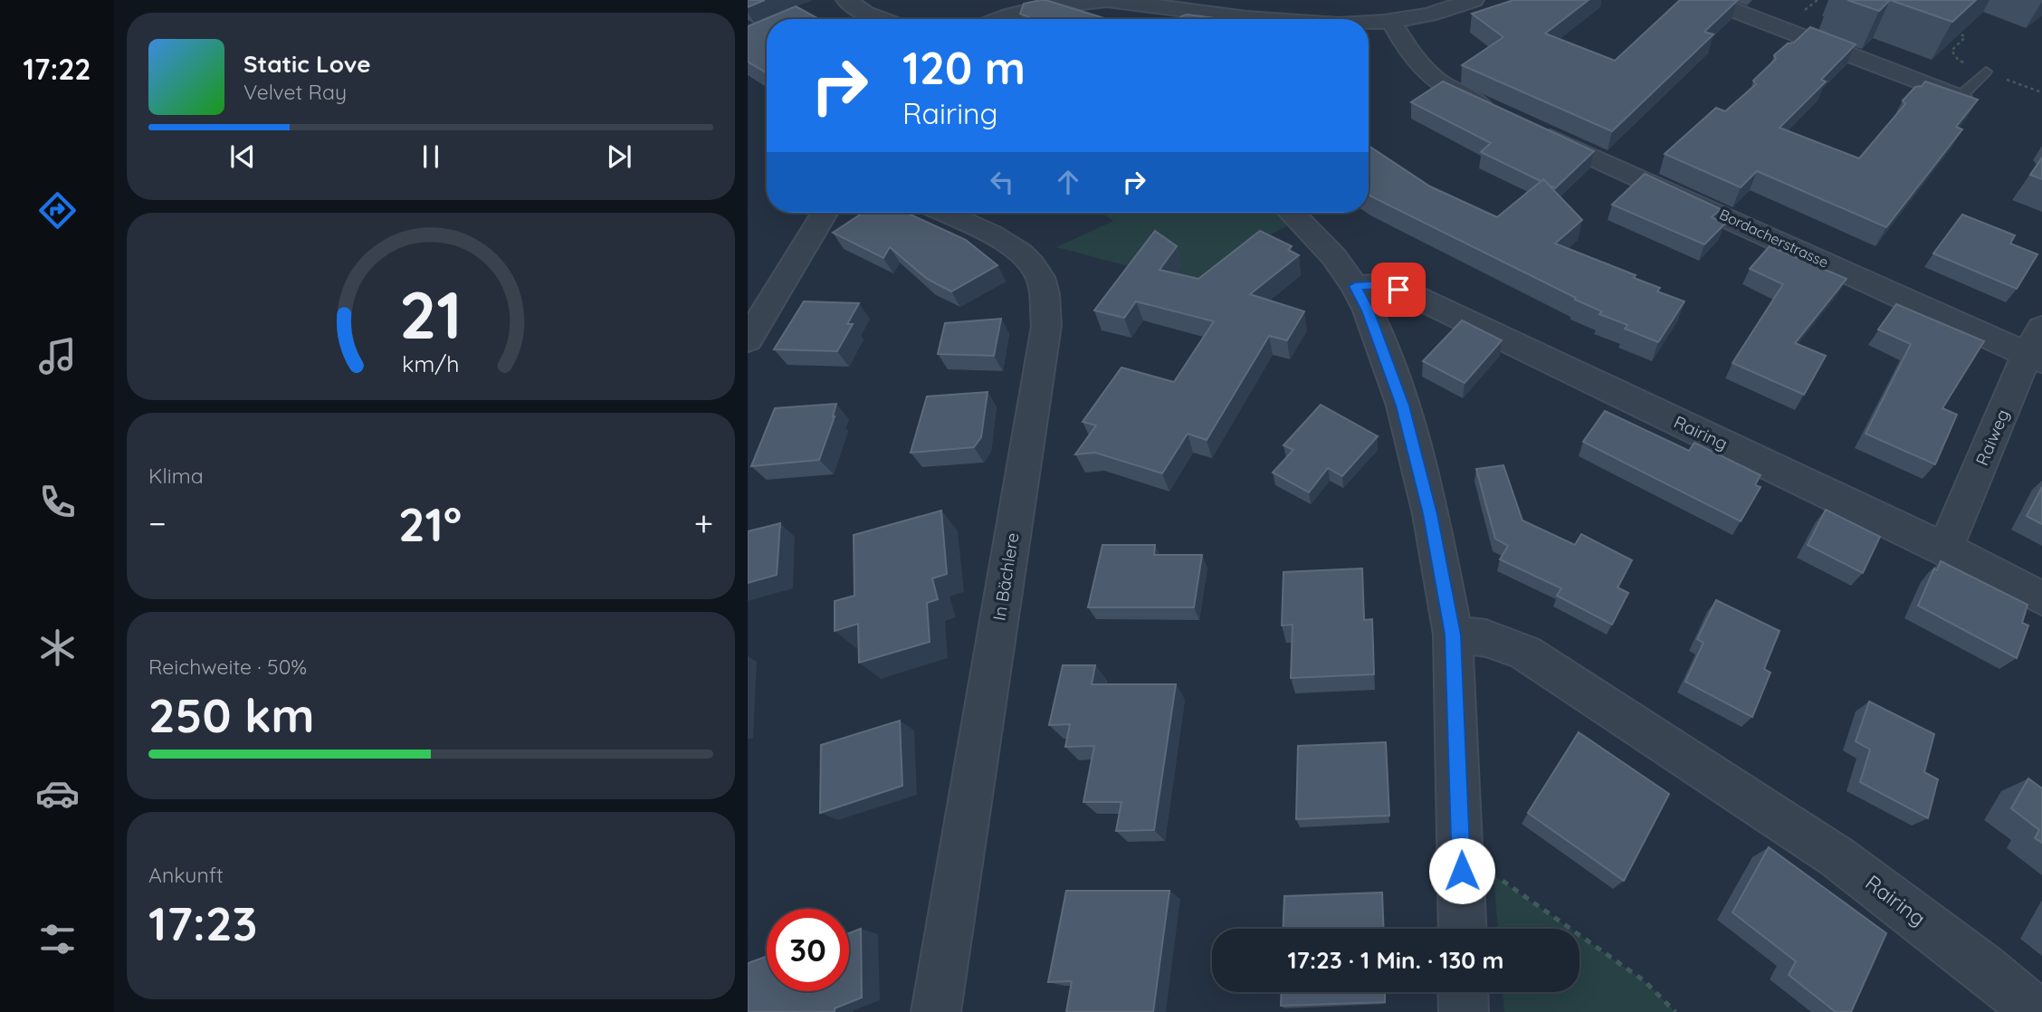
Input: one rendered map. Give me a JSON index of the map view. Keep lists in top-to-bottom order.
{
  "streets": {
    "street": [
      "Bordacherstrasse",
      "Rairing",
      "Raiweg",
      "In Bächlere"
    ]
  },
  "crossings": [
    ["Bordacherstrasse", "Raiweg"],
    ["Rairing", "Raiweg"]
  ],
  "page": {
    "tabs": "17:22",
    "turn": ["120 m", "Rairing"],
    "song": ["Static Love", "Velvet Ray"],
    "tile": [
      "Klima",
      ["Reichweite · 50%", "250 km"],
      ["Ankunft", "17:23"]
    ],
    "heat": ["−", "21°", "+"],
    "limit": "30",
    "trip": "17:23 · 1 Min. · 130 m",
    "gauge": ["21", "km/h"]
  }
}
